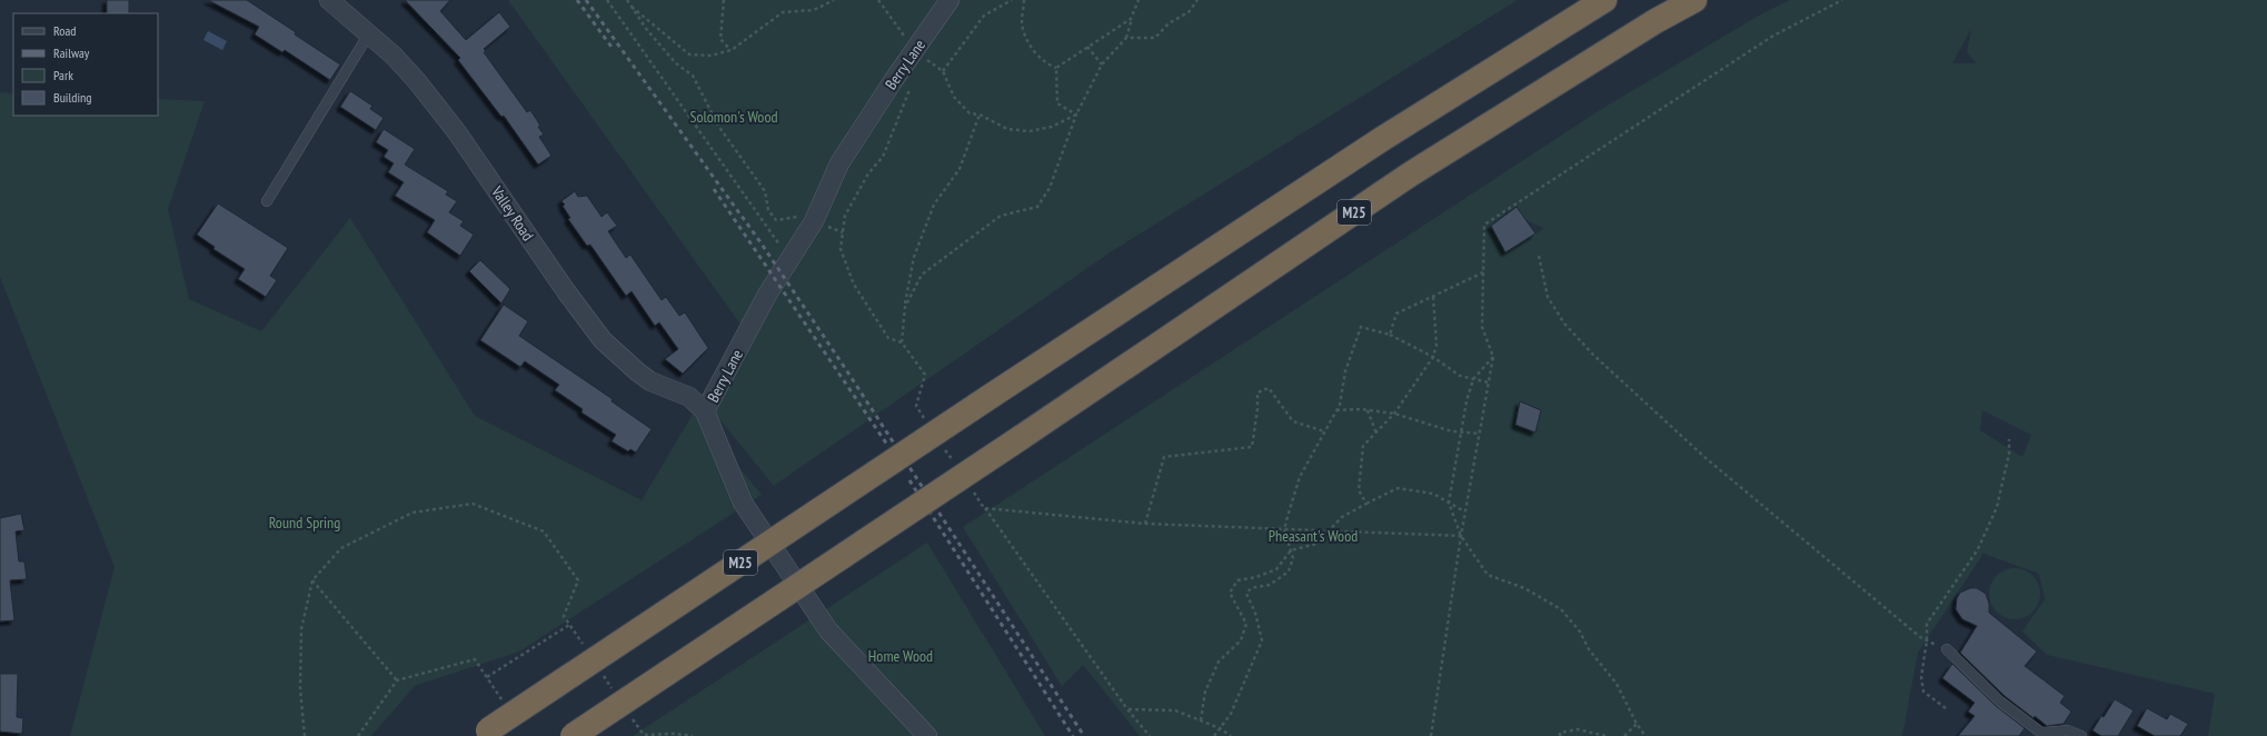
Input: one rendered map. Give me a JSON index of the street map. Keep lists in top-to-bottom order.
{
  "streets": {
    "highway": ["M25"],
    "street": ["Berry Lane", "Valley Road"]
  },
  "crossings": [
    ["Berry Lane", "Valley Road"]
  ],
  "parks": [
    "Solomon's Wood",
    "Round Spring",
    "Pheasant's Wood",
    "Home Wood"
  ],
  "legend": [
    "Road",
    "Railway",
    "Park",
    "Building"
  ]
}
